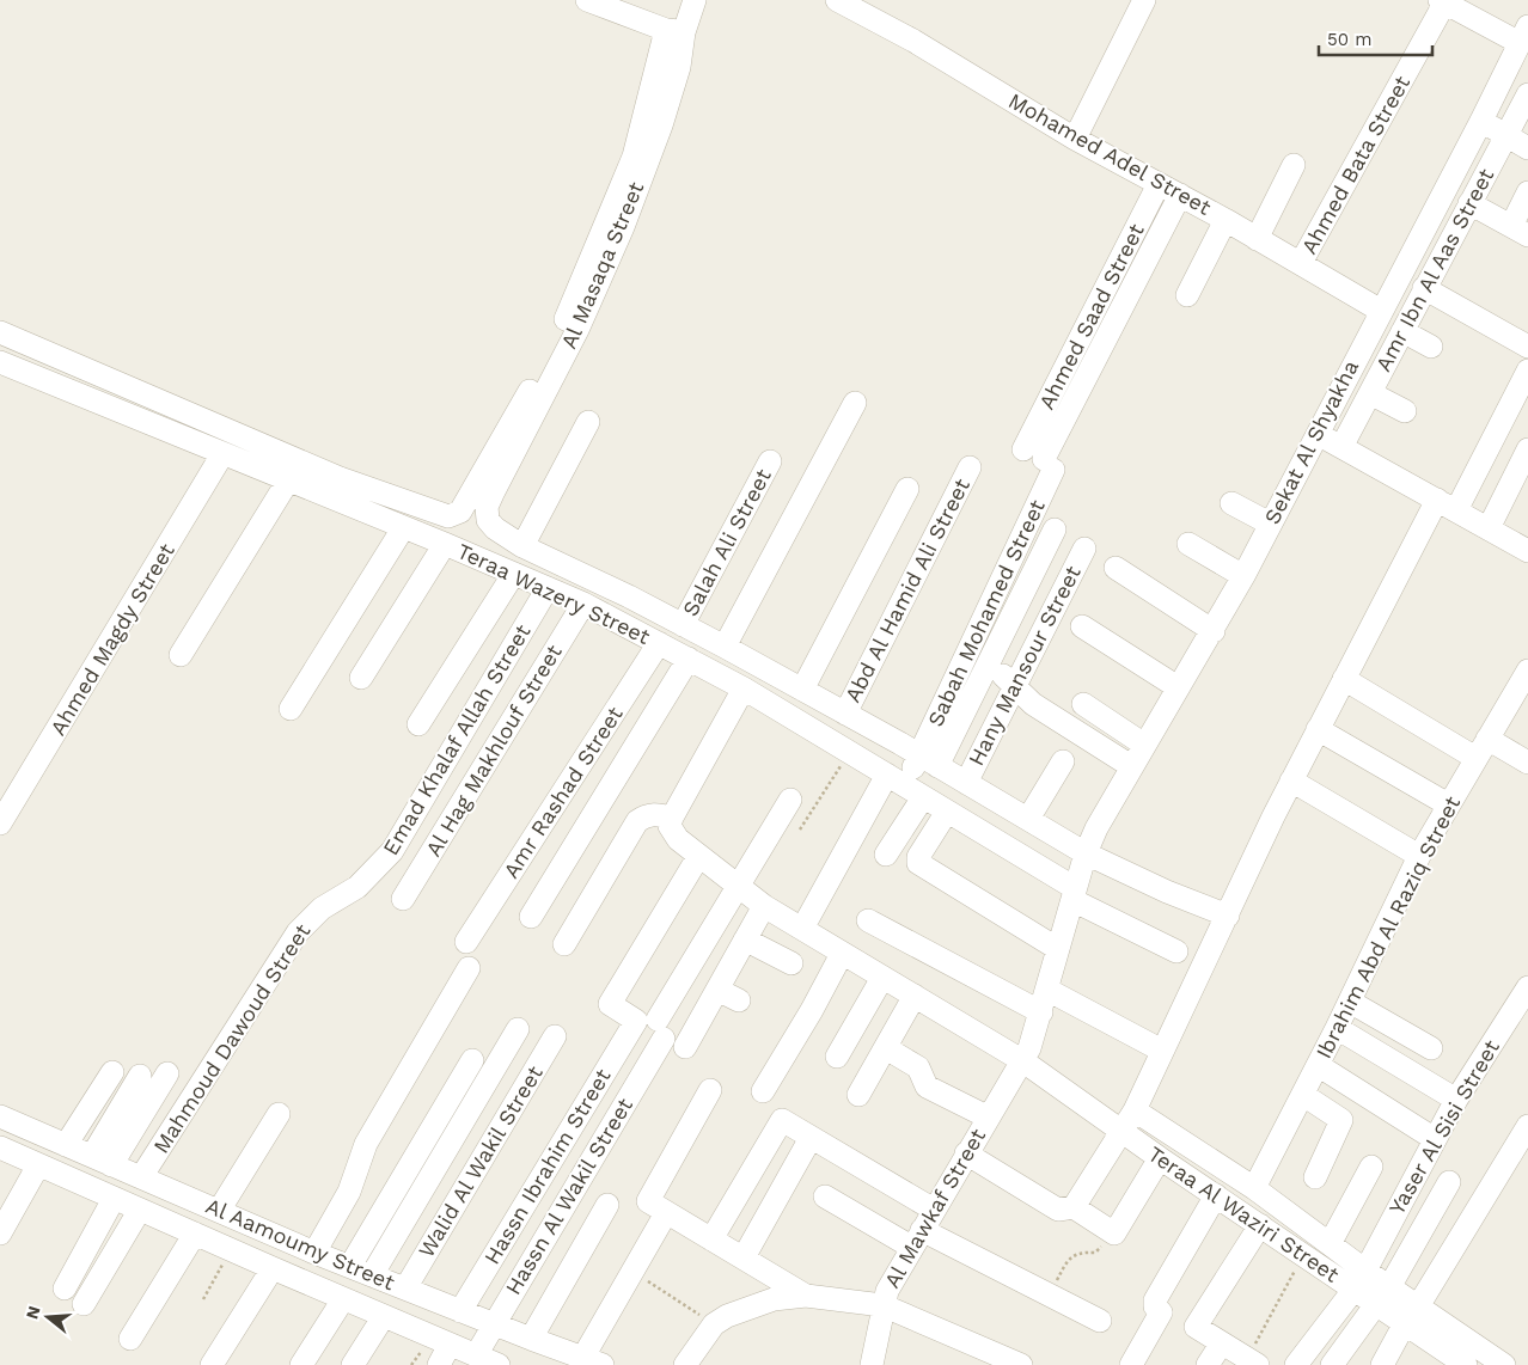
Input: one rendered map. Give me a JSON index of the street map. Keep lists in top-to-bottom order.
{
  "streets": {
    "street": [
      "Mohamed Adel Street",
      "Ahmed Bata Street",
      "Al Masaqa Street",
      "Amr Ibn Al Aas Street",
      "Ahmed Saad Street",
      "Sekat Al Shyakha",
      "Salah Ali Street",
      "Abd Al Hamid Ali Street",
      "Teraa Wazery Street",
      "Sabah Mohamed Street",
      "Ahmed Magdy Street",
      "Hany Mansour Street",
      "Emad Khalaf Allah Street",
      "Al Hag Makhlouf Street",
      "Amr Rashad Street",
      "Ibrahim Abd Al Raziq Street",
      "Mahmoud Dawoud Street",
      "Yaser Al Sisi Street",
      "Walid Al Wakil Street",
      "Hassn Ibrahim Street",
      "Hassn Al Wakil Street",
      "Al Mawkaf Street",
      "Teraa Al Waziri Street",
      "Al Aamoumy Street"
    ]
  },
  "crossings": [
    ["Mohamed Adel Street", "Ahmed Bata Street"],
    ["Mohamed Adel Street", "Amr Ibn Al Aas Street"],
    ["Mohamed Adel Street", "Ahmed Saad Street"],
    ["Mohamed Adel Street", "Sekat Al Shyakha"],
    ["Al Masaqa Street", "Teraa Wazery Street"],
    ["Ahmed Saad Street", "Sabah Mohamed Street"],
    ["Sekat Al Shyakha", "Teraa Wazery Street"],
    ["Salah Ali Street", "Teraa Wazery Street"],
    ["Abd Al Hamid Ali Street", "Teraa Wazery Street"],
    ["Teraa Wazery Street", "Sabah Mohamed Street"],
    ["Teraa Wazery Street", "Ahmed Magdy Street"],
    ["Teraa Wazery Street", "Hany Mansour Street"],
    ["Teraa Wazery Street", "Emad Khalaf Allah Street"],
    ["Teraa Wazery Street", "Al Hag Makhlouf Street"],
    ["Teraa Wazery Street", "Amr Rashad Street"],
    ["Emad Khalaf Allah Street", "Mahmoud Dawoud Street"],
    ["Ibrahim Abd Al Raziq Street", "Teraa Al Waziri Street"],
    ["Mahmoud Dawoud Street", "Al Aamoumy Street"],
    ["Yaser Al Sisi Street", "Teraa Al Waziri Street"],
    ["Walid Al Wakil Street", "Al Aamoumy Street"],
    ["Hassn Ibrahim Street", "Hassn Al Wakil Street"],
    ["Hassn Ibrahim Street", "Al Aamoumy Street"],
    ["Hassn Al Wakil Street", "Al Aamoumy Street"],
    ["Al Mawkaf Street", "Teraa Al Waziri Street"]
  ],
  "scale_bar": "50 m",
  "north": "left"
}
